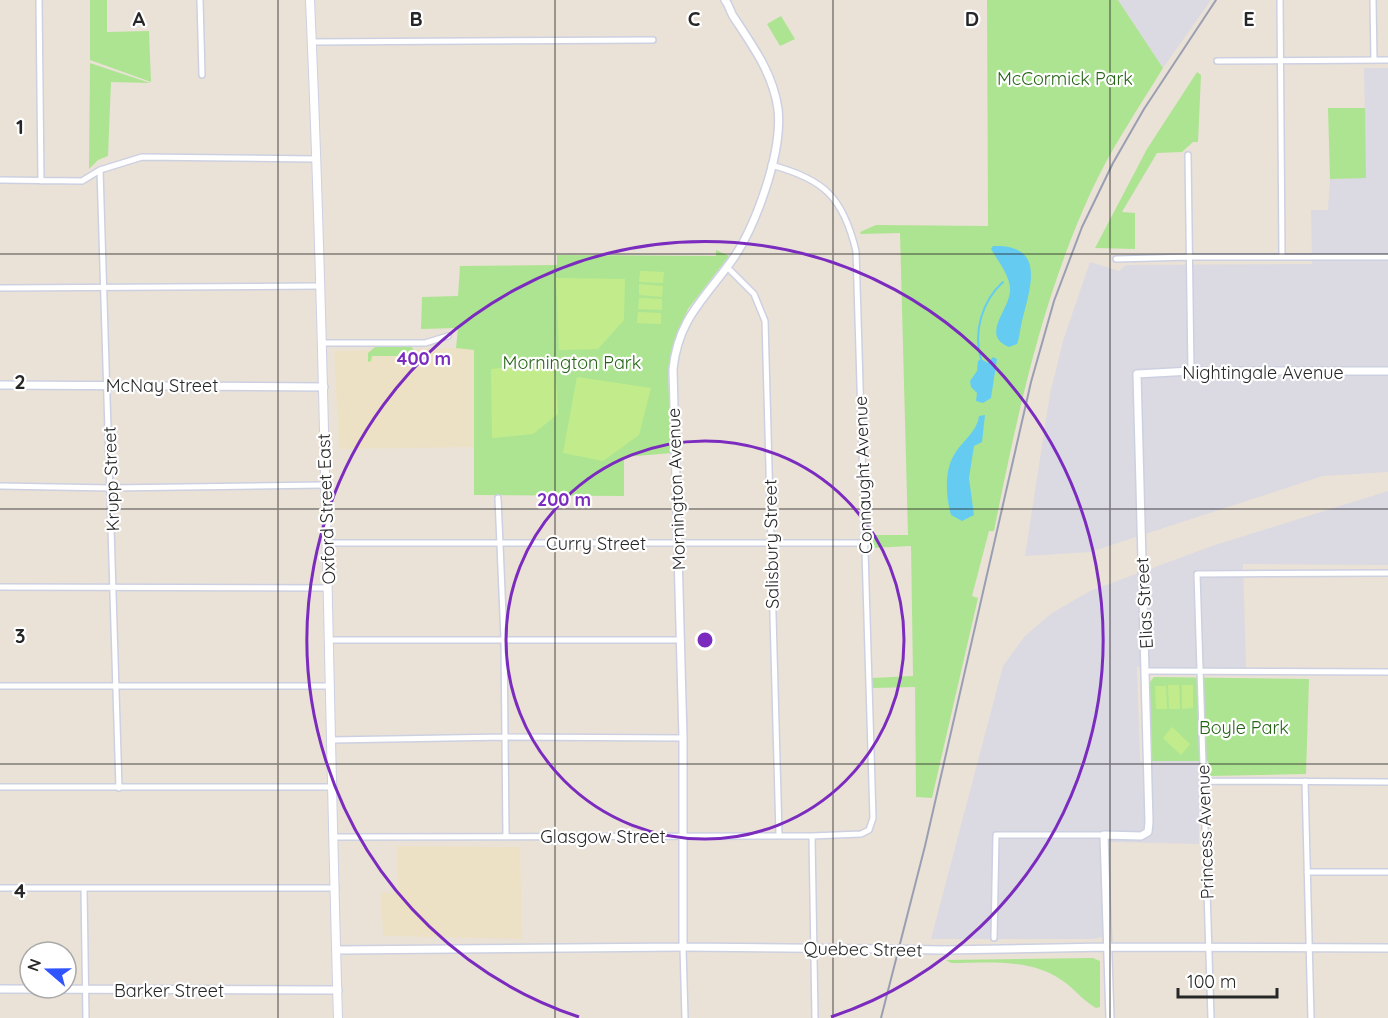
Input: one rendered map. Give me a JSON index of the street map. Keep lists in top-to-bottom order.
{
  "streets": {
    "main road": ["Oxford Street East"],
    "street": [
      "Nightingale Avenue",
      "McNay Street",
      "Connaught Avenue",
      "Krupp Street",
      "Mornington Avenue",
      "Curry Street",
      "Salisbury Street",
      "Elias Street",
      "Princess Avenue",
      "Glasgow Street",
      "Quebec Street",
      "Barker Street"
    ]
  },
  "crossings": [
    ["Nightingale Avenue", "Elias Street"],
    ["McNay Street", "Krupp Street"],
    ["McNay Street", "Oxford Street East"],
    ["Connaught Avenue", "Mornington Avenue"],
    ["Connaught Avenue", "Curry Street"],
    ["Connaught Avenue", "Glasgow Street"],
    ["Mornington Avenue", "Curry Street"],
    ["Mornington Avenue", "Salisbury Street"],
    ["Mornington Avenue", "Glasgow Street"],
    ["Mornington Avenue", "Quebec Street"],
    ["Oxford Street East", "Curry Street"],
    ["Oxford Street East", "Glasgow Street"],
    ["Oxford Street East", "Quebec Street"],
    ["Oxford Street East", "Barker Street"],
    ["Curry Street", "Salisbury Street"],
    ["Salisbury Street", "Glasgow Street"],
    ["Princess Avenue", "Quebec Street"]
  ],
  "parks": ["McCormick Park", "Mornington Park", "Boyle Park"],
  "scale_bar": "100 m",
  "north": "left",
  "grid": {
    "columns": [
      "A",
      "B",
      "C",
      "D",
      "E"
    ],
    "rows": [
      "1",
      "2",
      "3",
      "4"
    ]
  },
  "rings": ["400 m", "200 m"]
}
